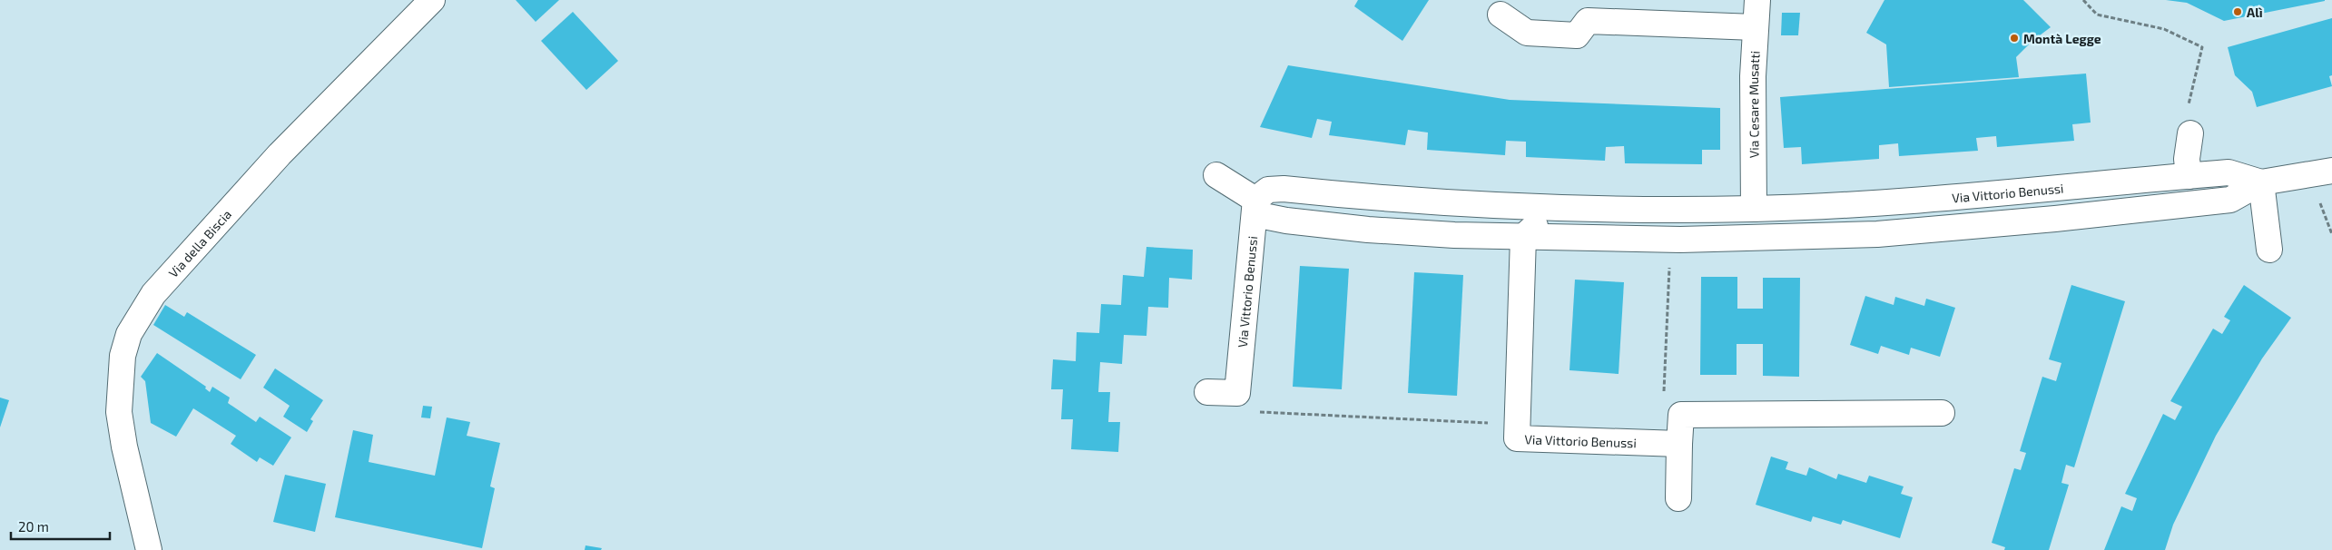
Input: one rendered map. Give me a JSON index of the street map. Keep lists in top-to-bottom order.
{
  "streets": {
    "street": ["Via Cesare Musatti", "Via Vittorio Benussi", "Via della Biscia"]
  },
  "crossings": [
    ["Via Cesare Musatti", "Via Vittorio Benussi"]
  ],
  "places": ["Alì", "Montà Legge"],
  "scale_bar": "20 m"
}
